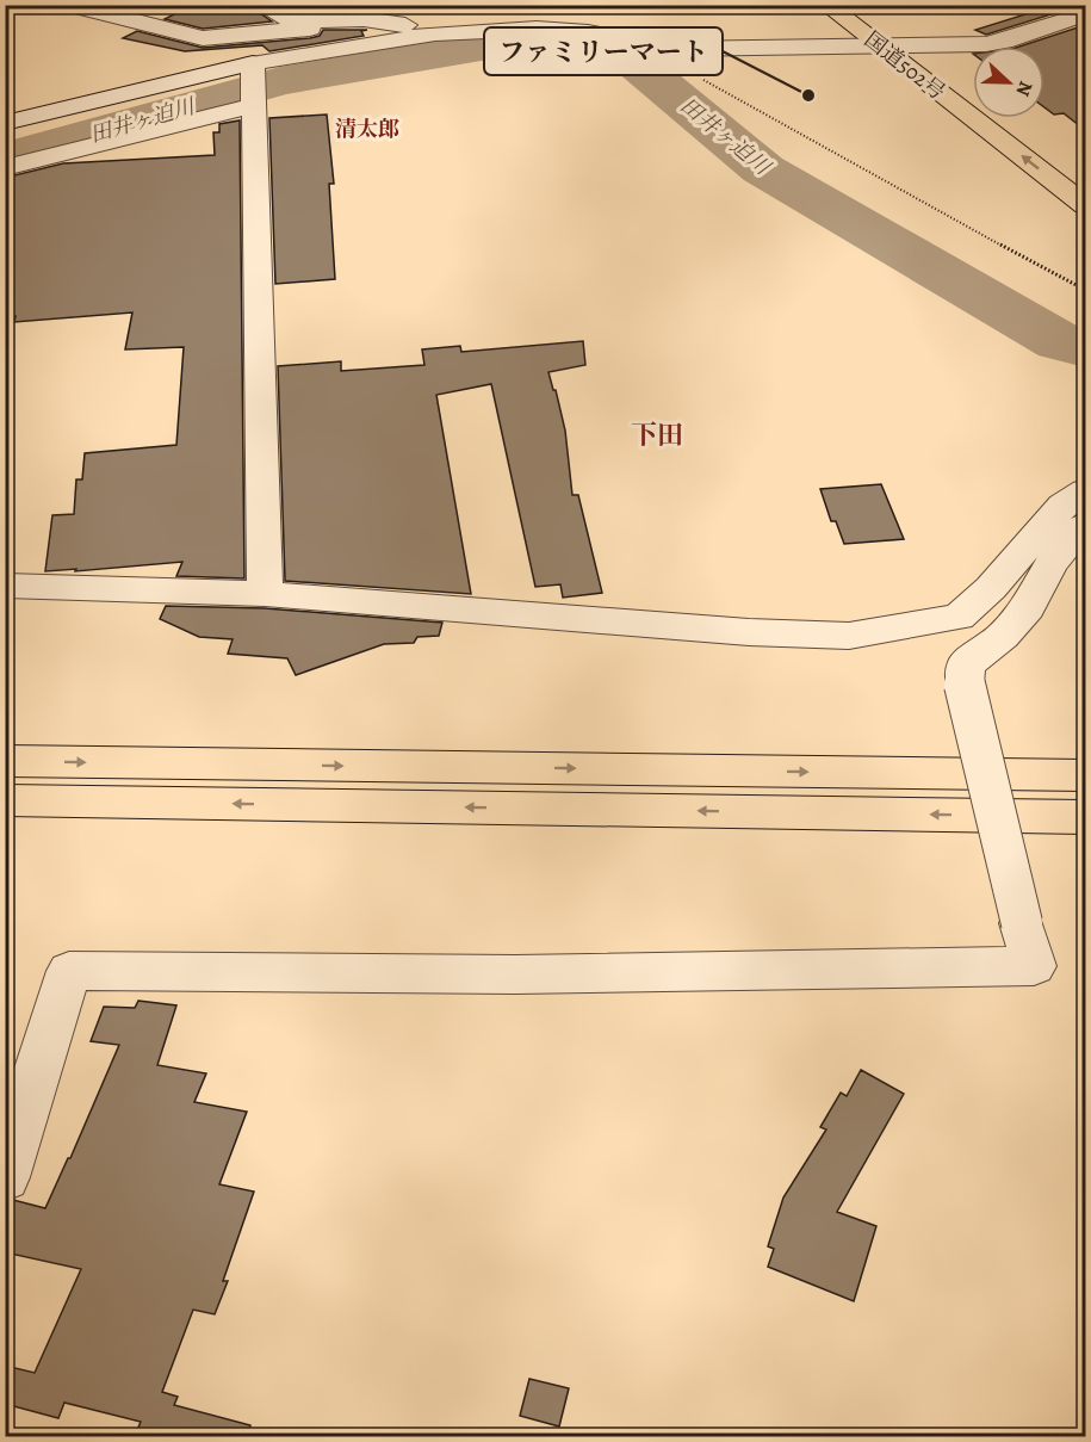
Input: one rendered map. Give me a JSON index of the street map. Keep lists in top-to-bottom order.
{
  "streets": {
    "highway": ["国道502号"]
  },
  "districts": ["清太郎", "下田"],
  "water": ["田井ヶ迫川"],
  "places": ["ファミリーマート"],
  "north": "right"
}
